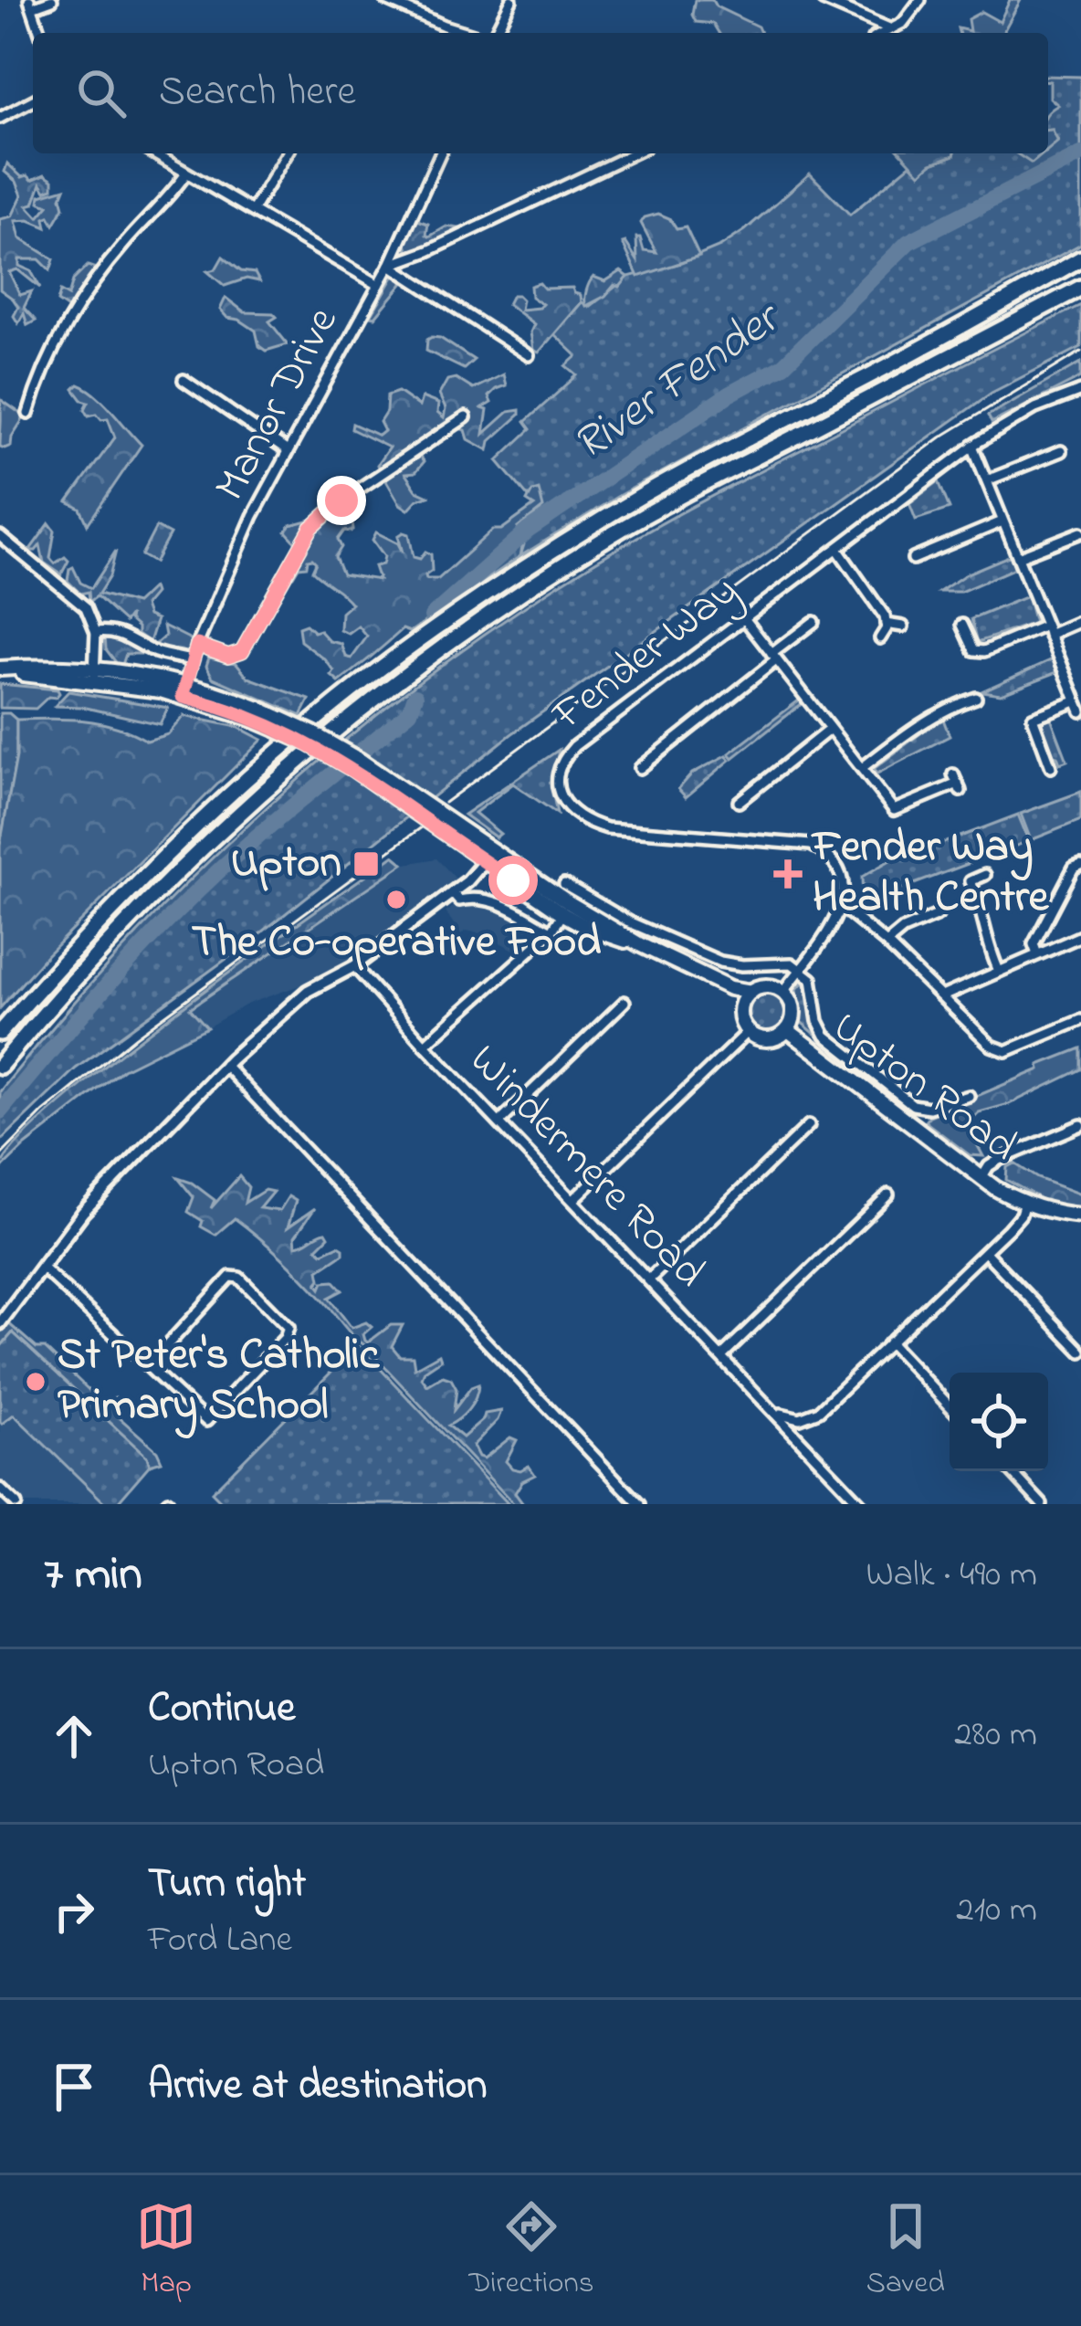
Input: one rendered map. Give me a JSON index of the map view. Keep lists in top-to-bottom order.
{
  "streets": {
    "main road": ["Upton Road"],
    "street": ["Manor Drive", "Fender Way", "Windermere Road"]
  },
  "water": ["River Fender"],
  "places": {
    "transit": ["Upton"],
    "health": ["Fender Way Health Centre"],
    "other": ["The Co-operative Food", "St Peter's Catholic Primary School"]
  },
  "page": {
    "search": "Search here",
    "heading": ["7 min", "Walk · 490 m"],
    "list": [
      ["Continue", "Upton Road", "280 m"],
      ["Turn right", "Ford Lane", "210 m"],
      "Arrive at destination"
    ],
    "nav": ["Map", "Directions", "Saved"]
  }
}
